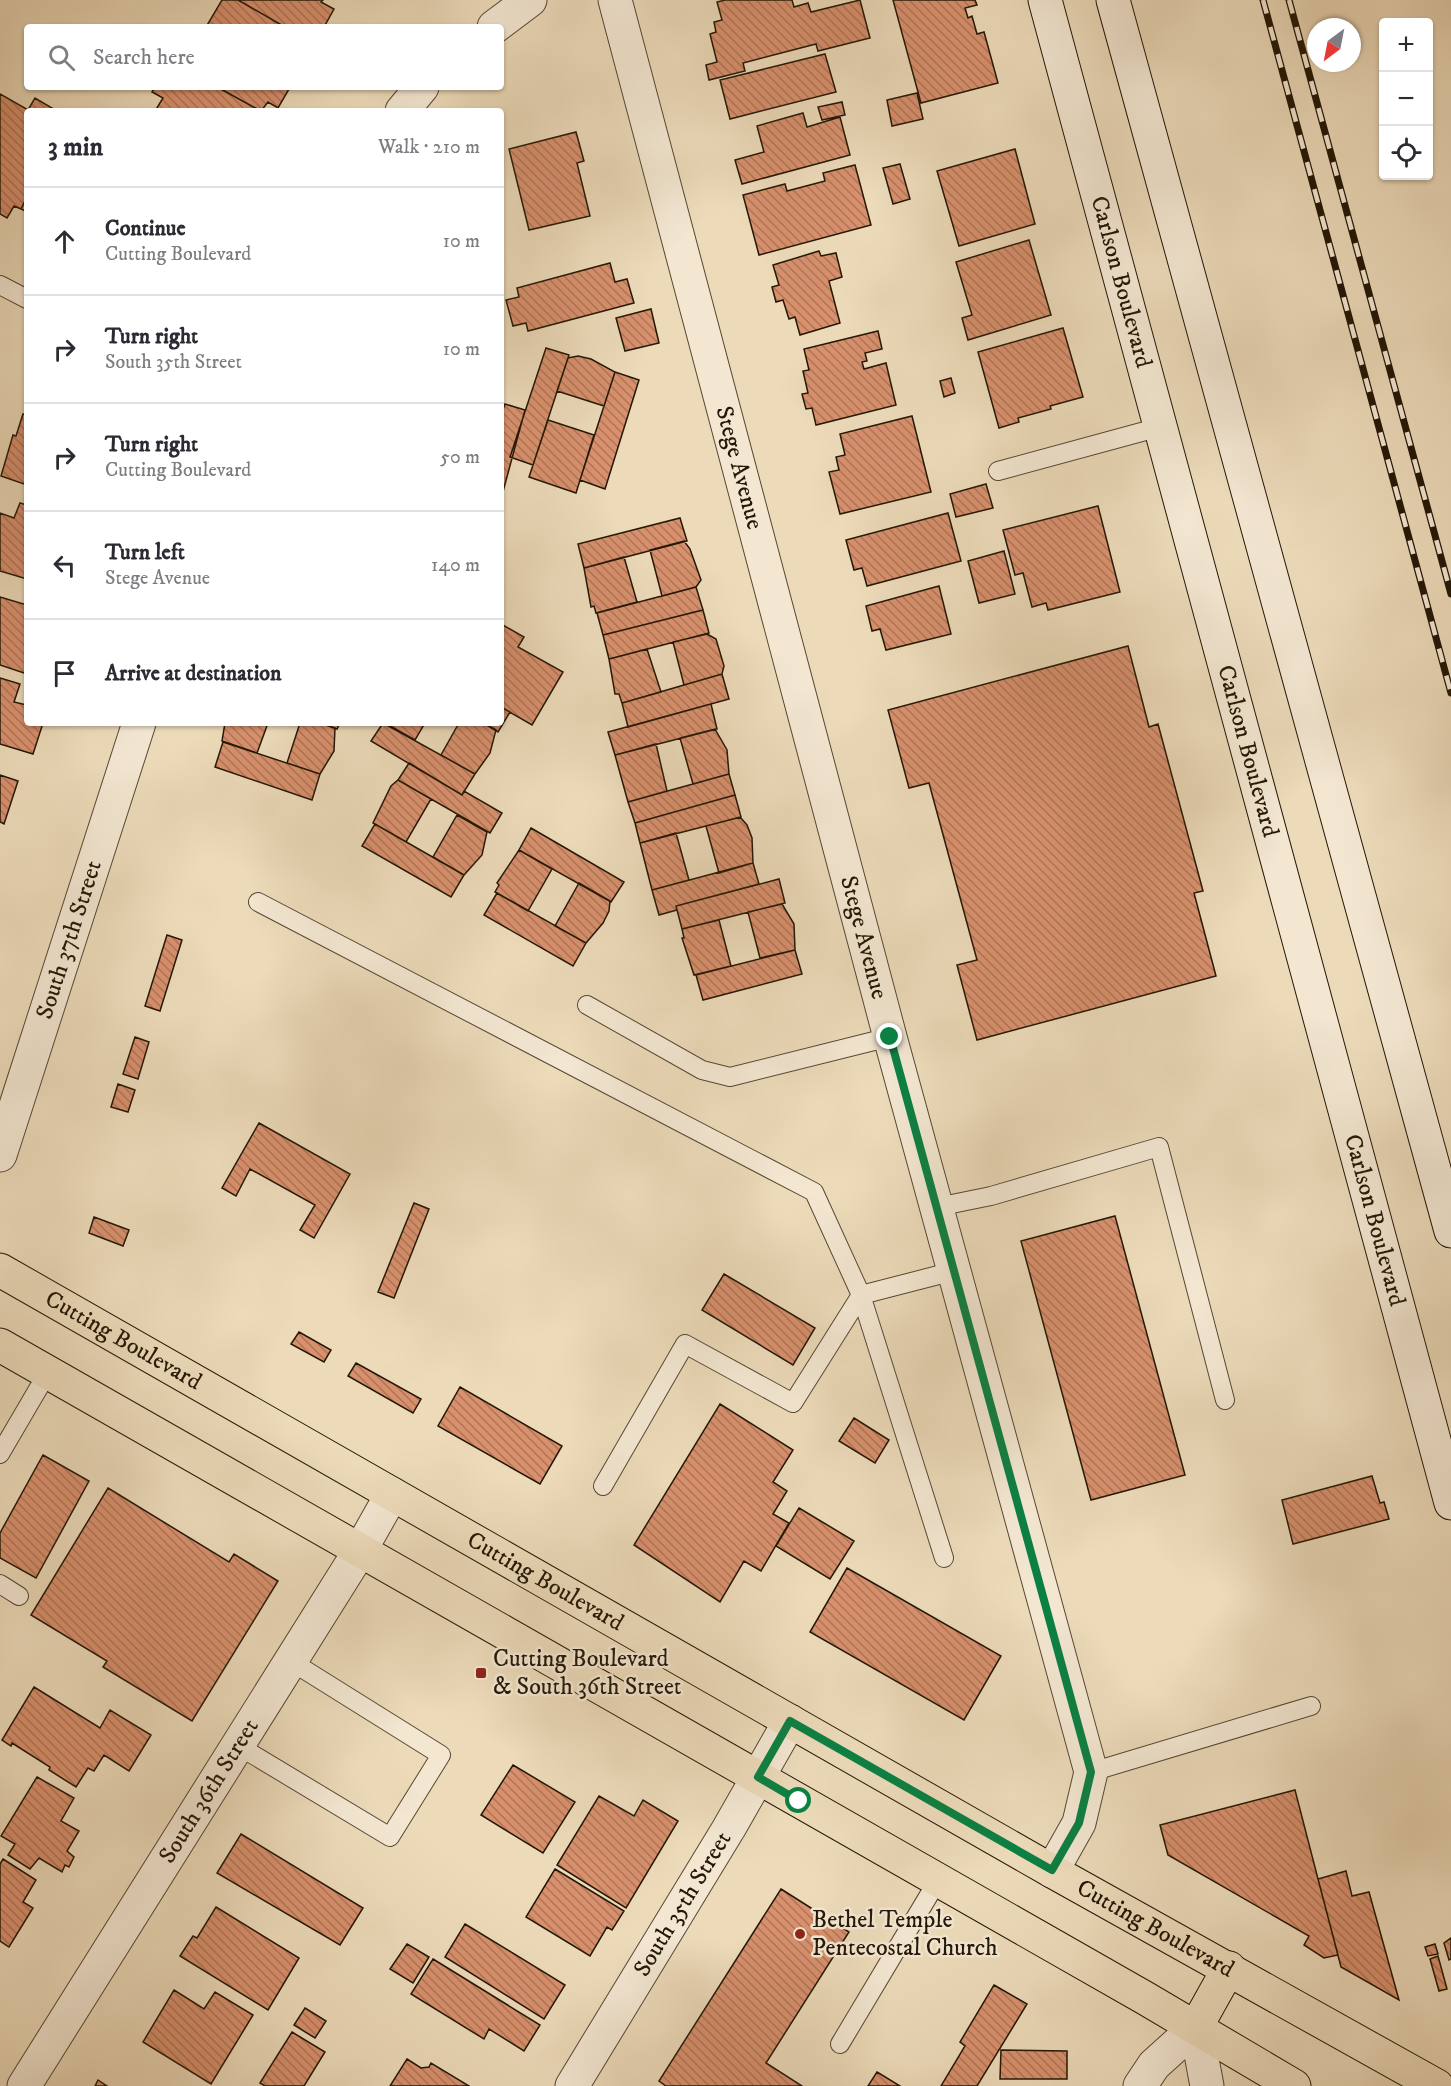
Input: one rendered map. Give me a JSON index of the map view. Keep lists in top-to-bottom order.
{
  "streets": {
    "main road": ["Cutting Boulevard"],
    "street": [
      "Carlson Boulevard",
      "Stege Avenue",
      "South 37th Street",
      "South 36th Street",
      "South 35th Street"
    ]
  },
  "crossings": [
    ["Stege Avenue", "Cutting Boulevard"],
    ["Cutting Boulevard", "South 36th Street"],
    ["Cutting Boulevard", "South 35th Street"]
  ],
  "places": {
    "transit": ["Cutting Boulevard & South 36th Street"],
    "other": ["Bethel Temple Pentecostal Church"]
  },
  "north": "bottom left",
  "page": {
    "map_buttons": ["+", "−"],
    "search": "Search here",
    "heading": ["3 min", "Walk · 210 m"],
    "list": [
      ["Continue", "Cutting Boulevard", "10 m"],
      ["Turn right", "South 35th Street", "10 m"],
      ["Turn right", "Cutting Boulevard", "50 m"],
      ["Turn left", "Stege Avenue", "140 m"],
      "Arrive at destination"
    ]
  }
}
